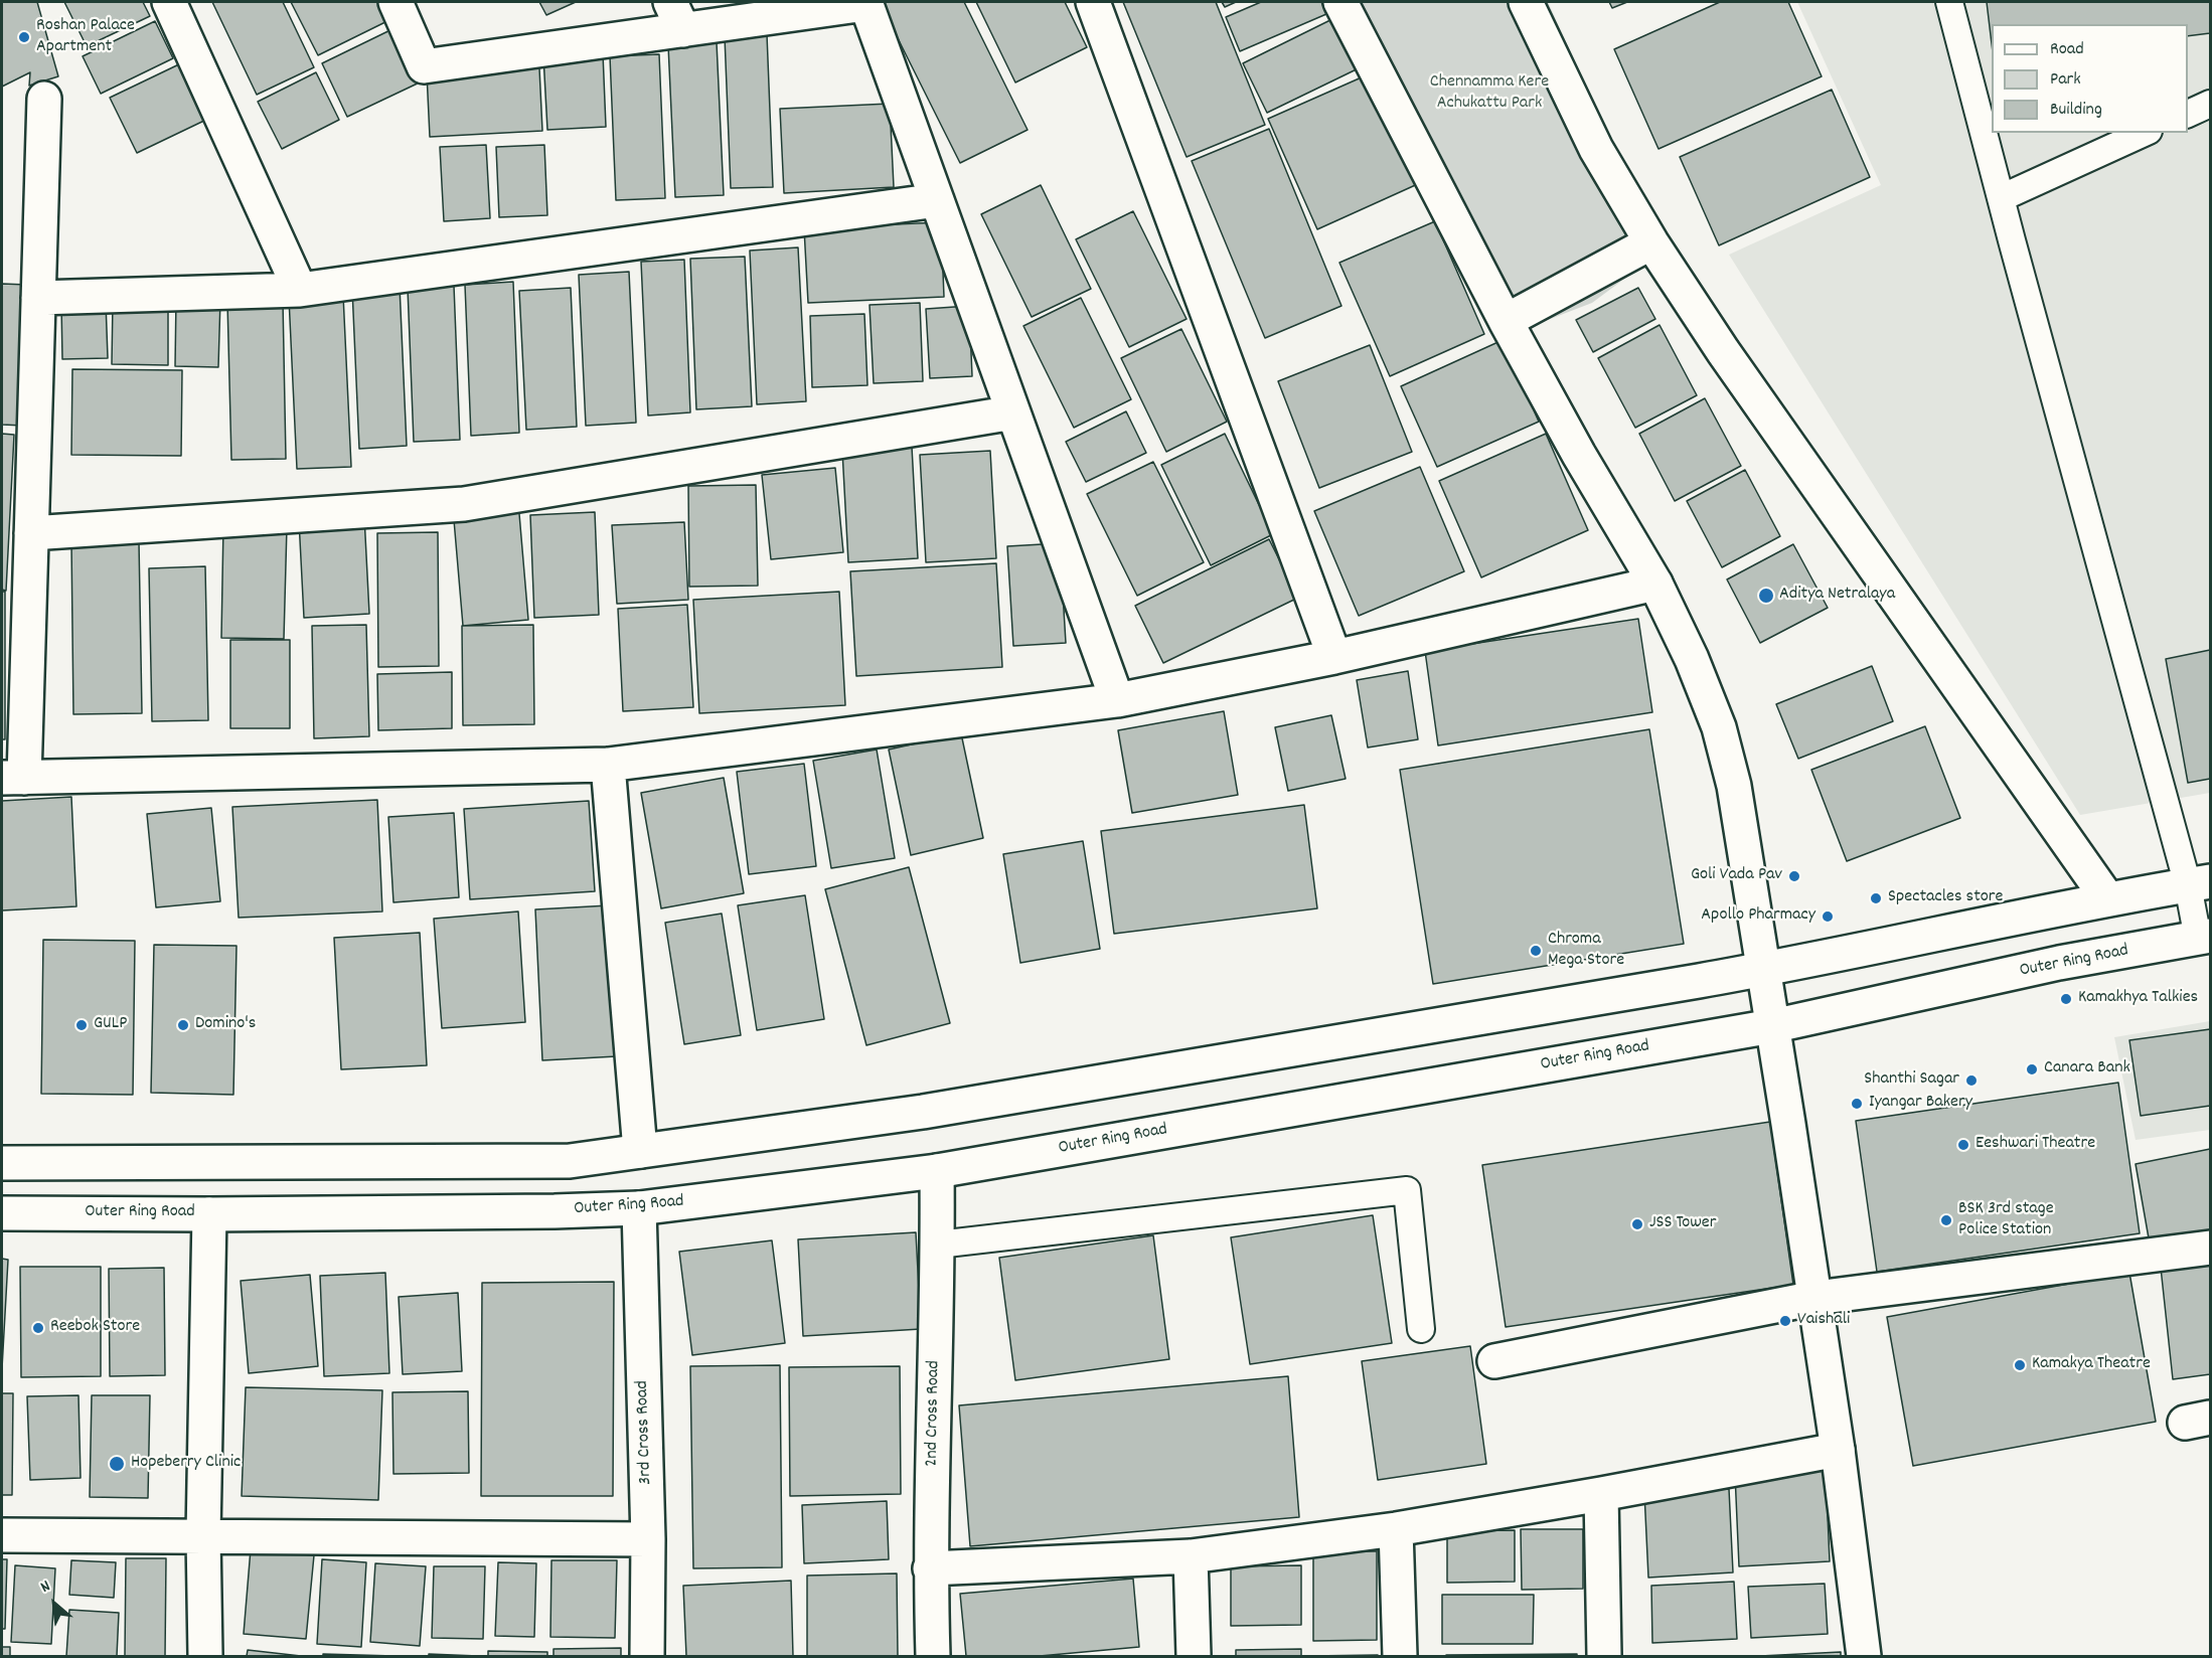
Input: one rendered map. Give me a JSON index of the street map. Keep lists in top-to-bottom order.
{
  "streets": {
    "main road": ["Outer Ring Road", "2nd Cross Road", "3rd Cross Road"]
  },
  "crossings": [
    ["Outer Ring Road", "2nd Cross Road"],
    ["Outer Ring Road", "3rd Cross Road"]
  ],
  "parks": ["Chennamma Kere Achukattu Park"],
  "places": [
    "Roshan Palace Apartment",
    "Aditya Netralaya",
    "Goli Vada Pav",
    "Spectacles store",
    "Apollo Pharmacy",
    "Chroma Mega Store",
    "Kamakhya Talkies",
    "GULP",
    "Domino's",
    "Canara Bank",
    "Shanthi Sagar",
    "Iyangar Bakery",
    "Eeshwari Theatre",
    "BSK 3rd stage Police Station",
    "JSS Tower",
    "Vaishali",
    "Reebok Store",
    "Kamakya Theatre",
    "Hopeberry Clinic"
  ],
  "legend": ["Road", "Park", "Building"],
  "north": "top left"
}
